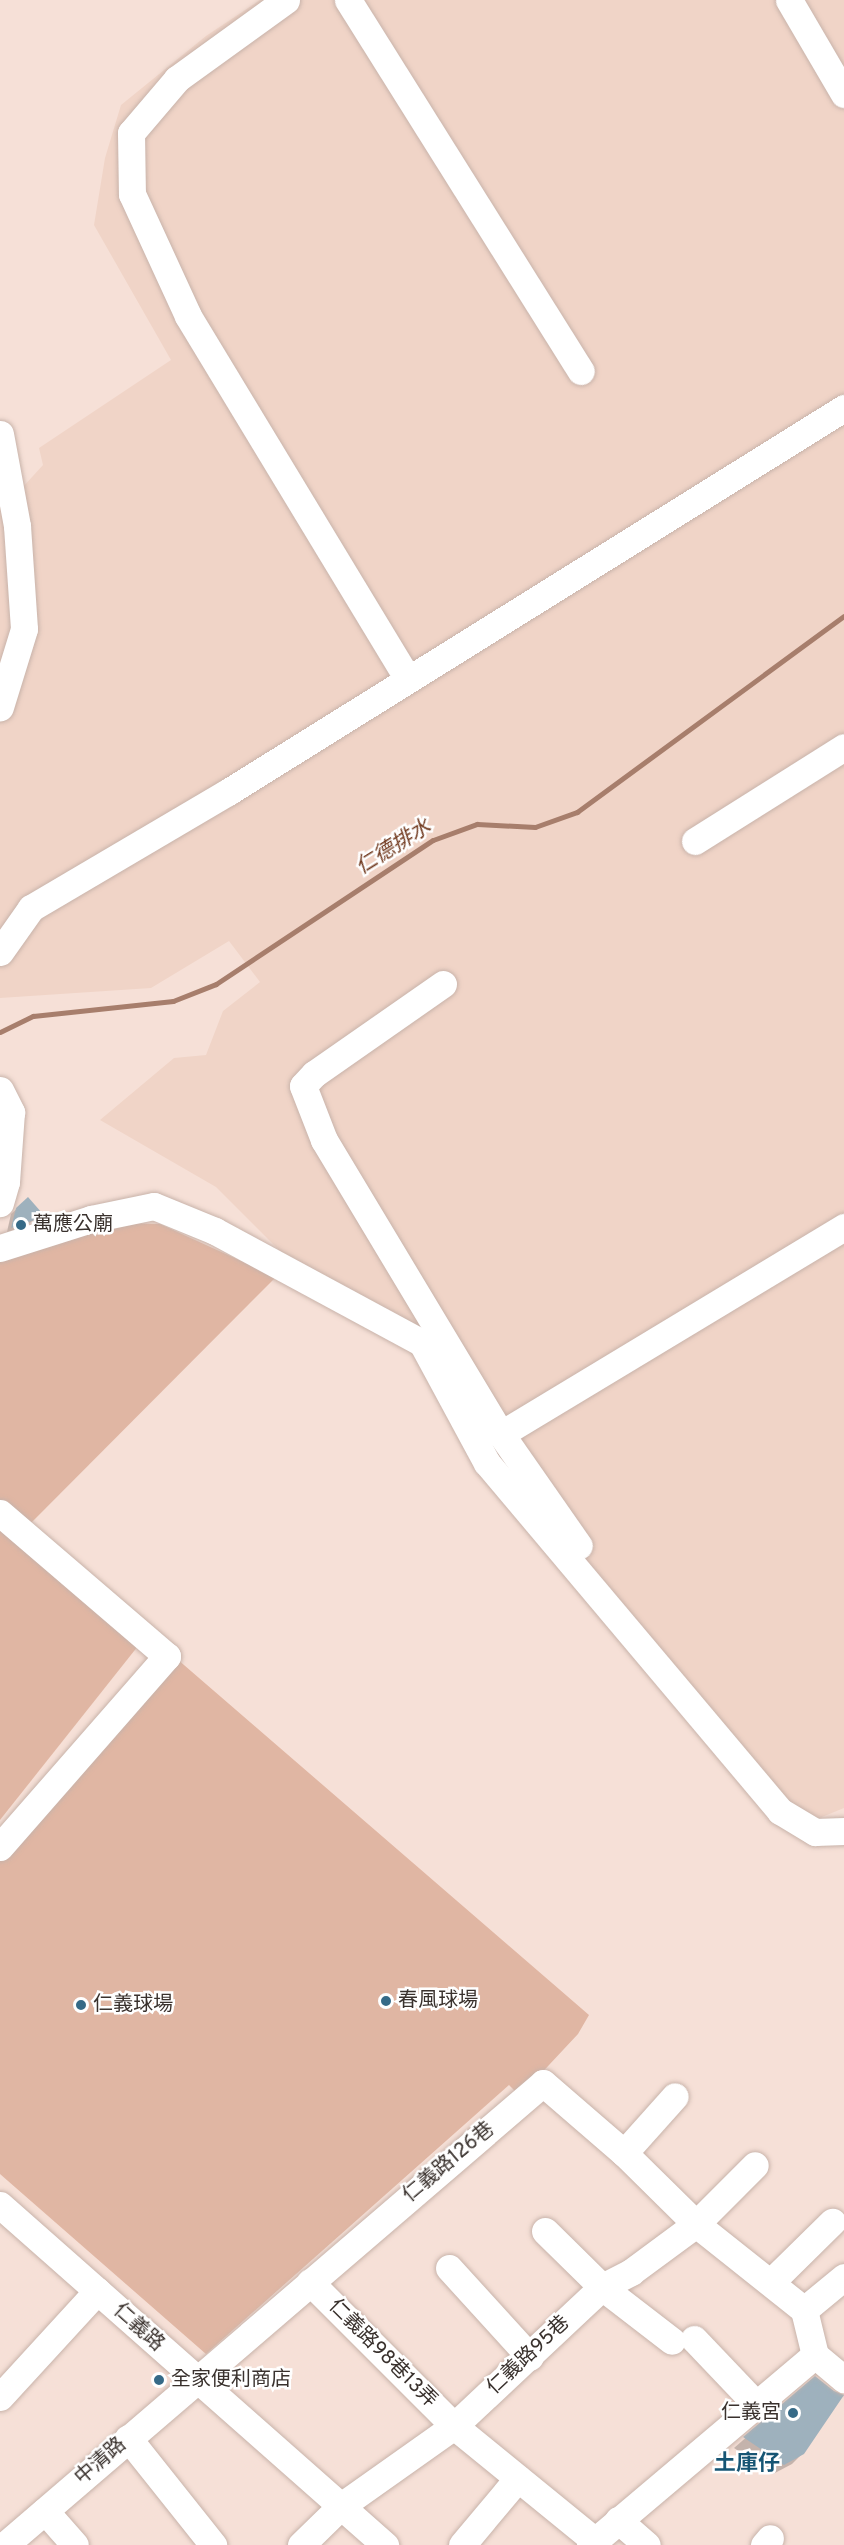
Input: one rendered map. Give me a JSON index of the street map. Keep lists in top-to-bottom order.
{
  "streets": {
    "street": [
      "仁義路126巷",
      "仁義路",
      "仁義路98巷13弄",
      "仁義路95巷",
      "中清路"
    ]
  },
  "crossings": [
    ["仁義路126巷", "仁義路"],
    ["仁義路126巷", "仁義路98巷13弄"],
    ["仁義路126巷", "仁義路95巷"],
    ["仁義路126巷", "中清路"],
    ["仁義路", "仁義路95巷"],
    ["仁義路", "中清路"],
    ["仁義路98巷13弄", "仁義路95巷"]
  ],
  "districts": ["土庫仔"],
  "water": ["仁德排水"],
  "places": [
    "萬應公廟",
    "春風球場",
    "仁義球場",
    "全家便利商店",
    "仁義宮"
  ]
}
